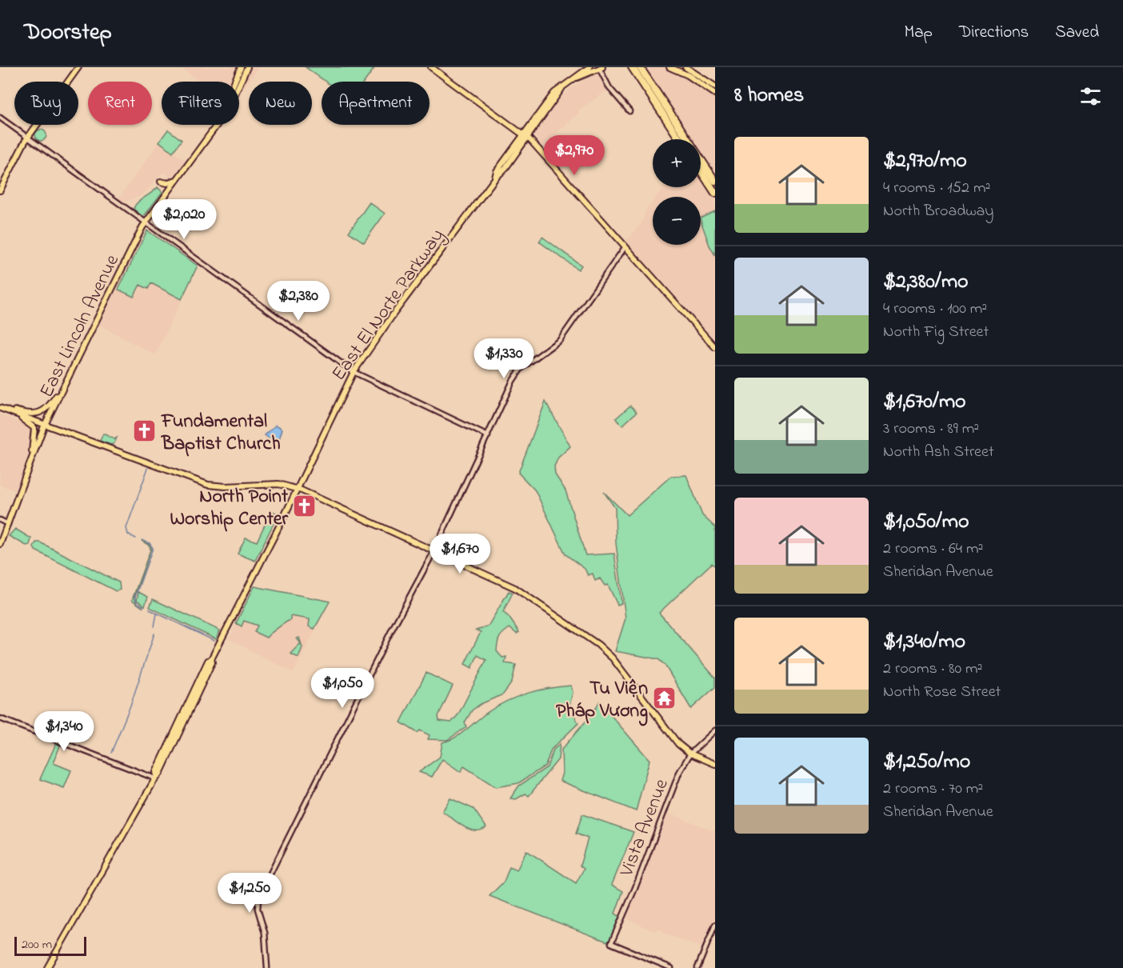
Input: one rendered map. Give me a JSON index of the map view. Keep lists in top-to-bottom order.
{
  "streets": {
    "main road": ["East El Norte Parkway", "East Lincoln Avenue"],
    "street": ["Vista Avenue"]
  },
  "places": {
    "church": ["Fundamental Baptist Church", "North Point Worship Center"],
    "temple": ["Tu Viện Pháp Vương"]
  },
  "scale_bar": "200 m",
  "page": {
    "header": "Doorstep",
    "nav": ["Map", "Directions", "Saved"],
    "heading": "8 homes",
    "chip": [
      "Buy",
      "Rent",
      "Filters",
      "New",
      "Apartment"
    ],
    "list": [
      {
        "name": "$2,970/mo",
        "note": "4 rooms · 152 m² · North Broadway"
      },
      {
        "name": "$2,380/mo",
        "note": "4 rooms · 100 m² · North Fig Street"
      },
      {
        "name": "$1,670/mo",
        "note": "3 rooms · 89 m² · North Ash Street"
      },
      {
        "name": "$1,050/mo",
        "note": "2 rooms · 64 m² · Sheridan Avenue"
      },
      {
        "name": "$1,340/mo",
        "note": "2 rooms · 80 m² · North Rose Street"
      },
      {
        "name": "$1,250/mo",
        "note": "2 rooms · 70 m² · Sheridan Avenue"
      }
    ],
    "price": [
      "$2,970",
      "$2,020",
      "$2,380",
      "$1,330",
      "$1,670",
      "$1,050",
      "$1,340",
      "$1,250"
    ],
    "map_buttons": ["+", "−"],
    "scale": "200 m"
  }
}
